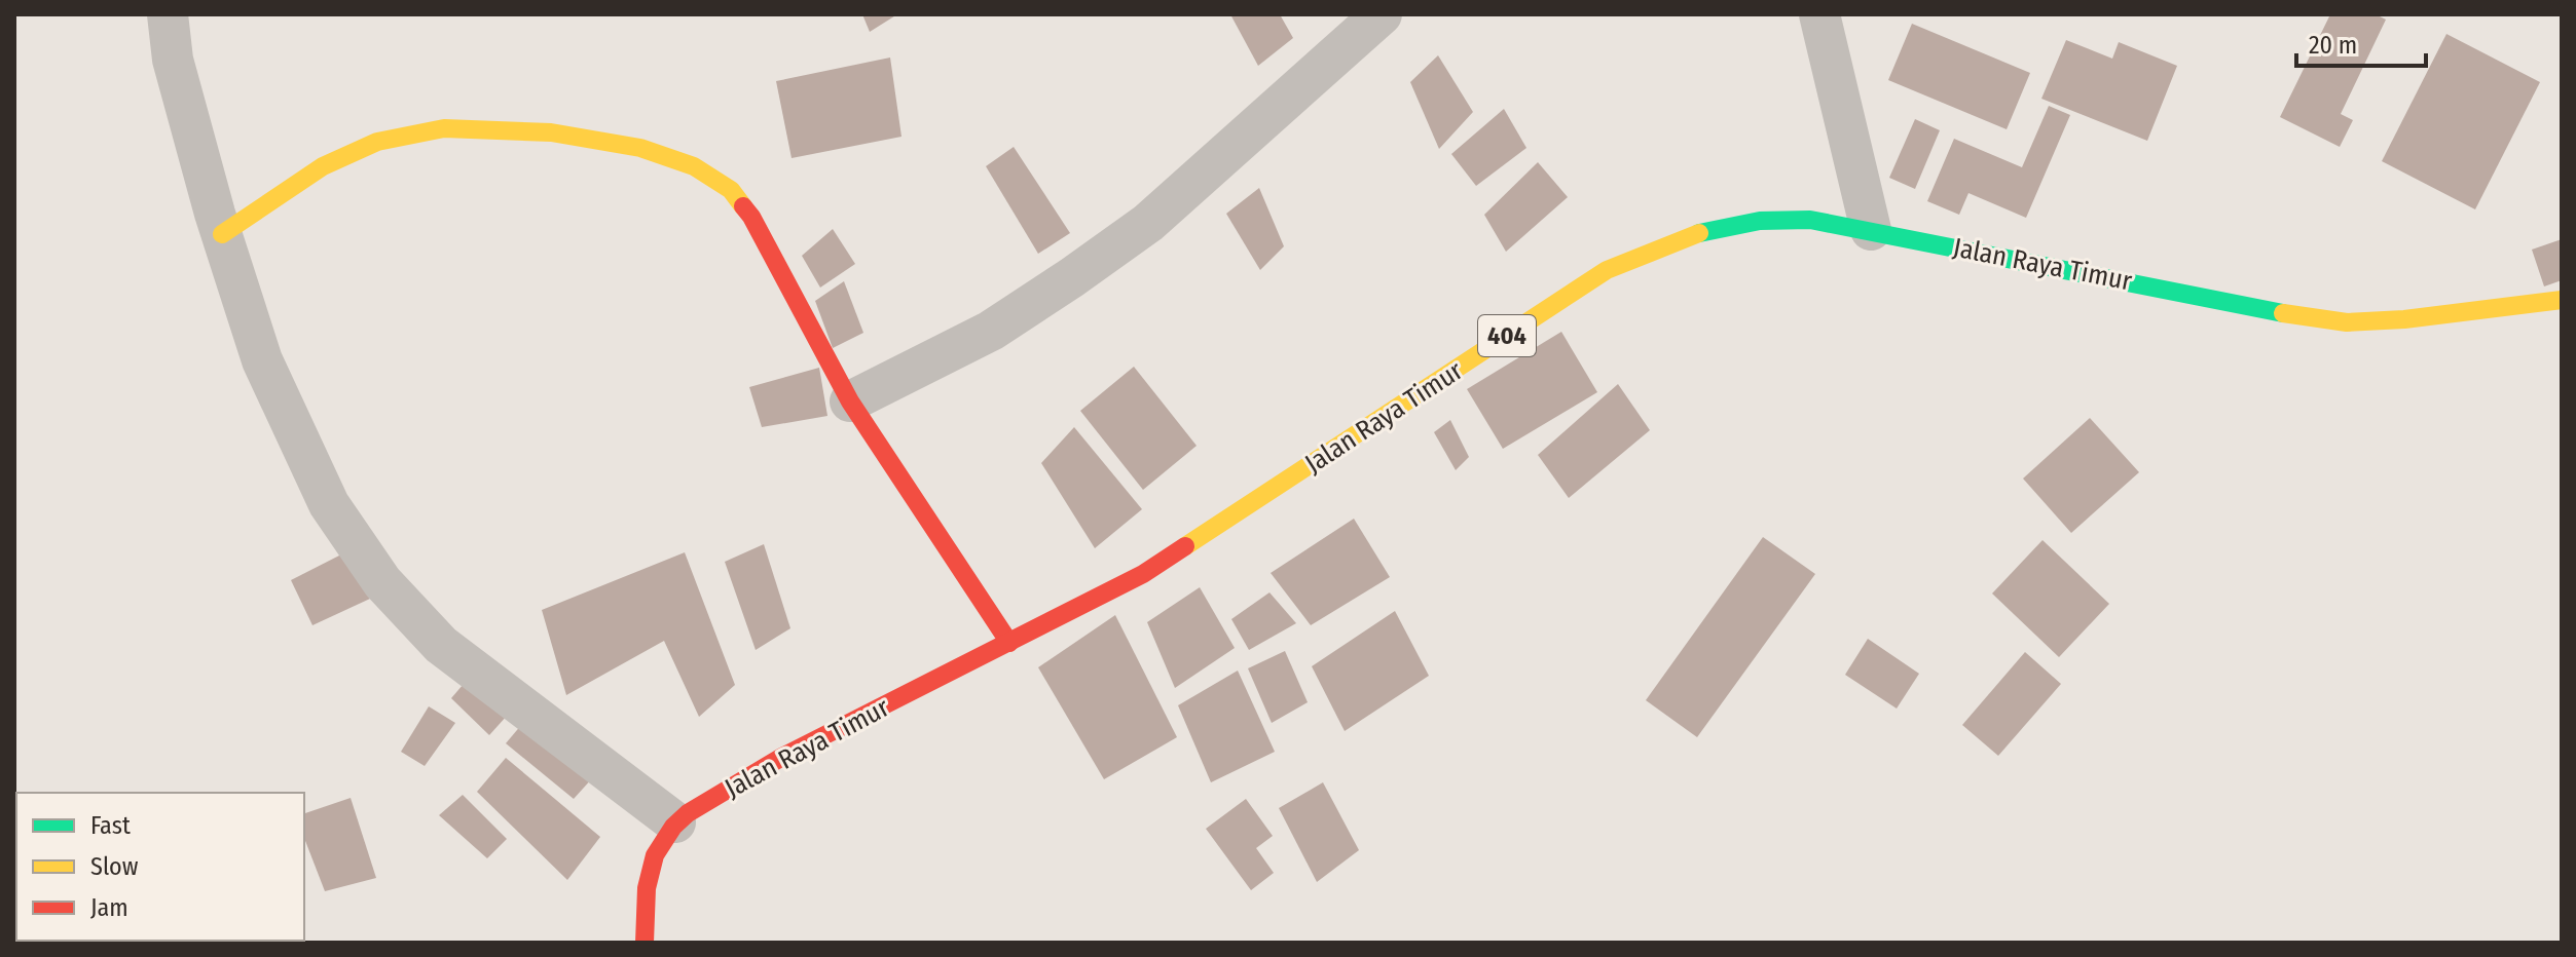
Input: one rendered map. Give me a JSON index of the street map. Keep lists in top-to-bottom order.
{
  "streets": {
    "main road": ["Jalan Raya Timur", "404"]
  },
  "legend": ["Fast", "Slow", "Jam"],
  "scale_bar": "20 m"
}
